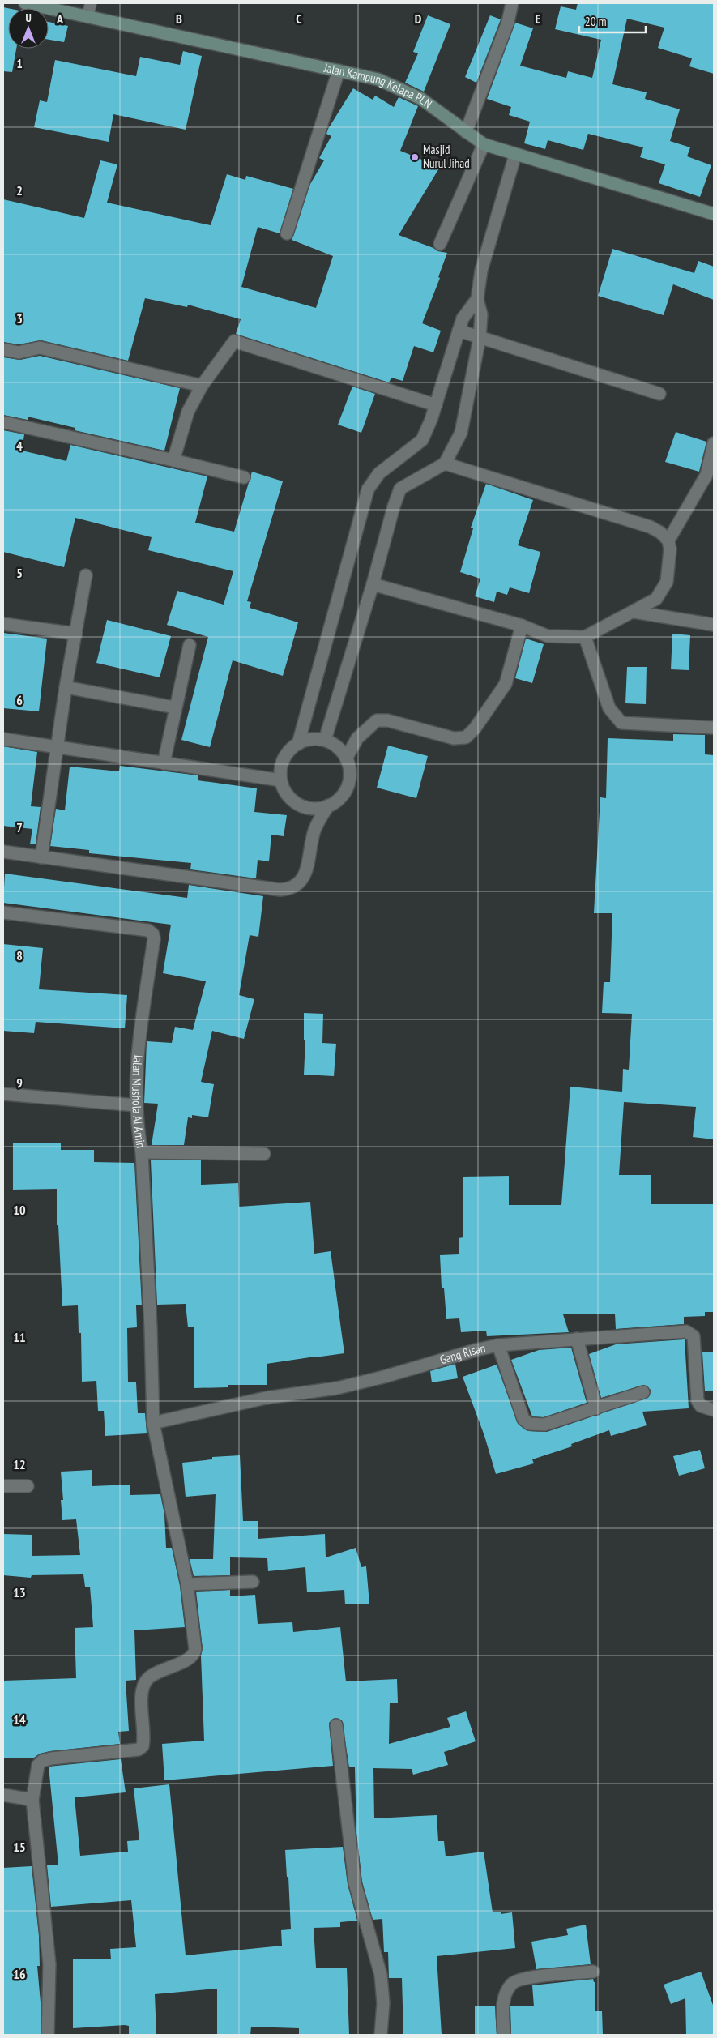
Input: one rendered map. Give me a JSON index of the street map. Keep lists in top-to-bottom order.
{
  "streets": {
    "street": ["Jalan Kampung Kelapa PLN", "Jalan Mushola Al Amin", "Gang Risan"]
  },
  "crossings": [
    ["Jalan Mushola Al Amin", "Gang Risan"]
  ],
  "places": ["Masjid Nurul Jihad"],
  "scale_bar": "20 m",
  "north": "top",
  "grid": {
    "columns": [
      "A",
      "B",
      "C",
      "D",
      "E"
    ],
    "rows": [
      "1",
      "2",
      "3",
      "4",
      "5",
      "6",
      "7",
      "8",
      "9",
      "10",
      "11",
      "12",
      "13",
      "14",
      "15",
      "16"
    ]
  }
}
